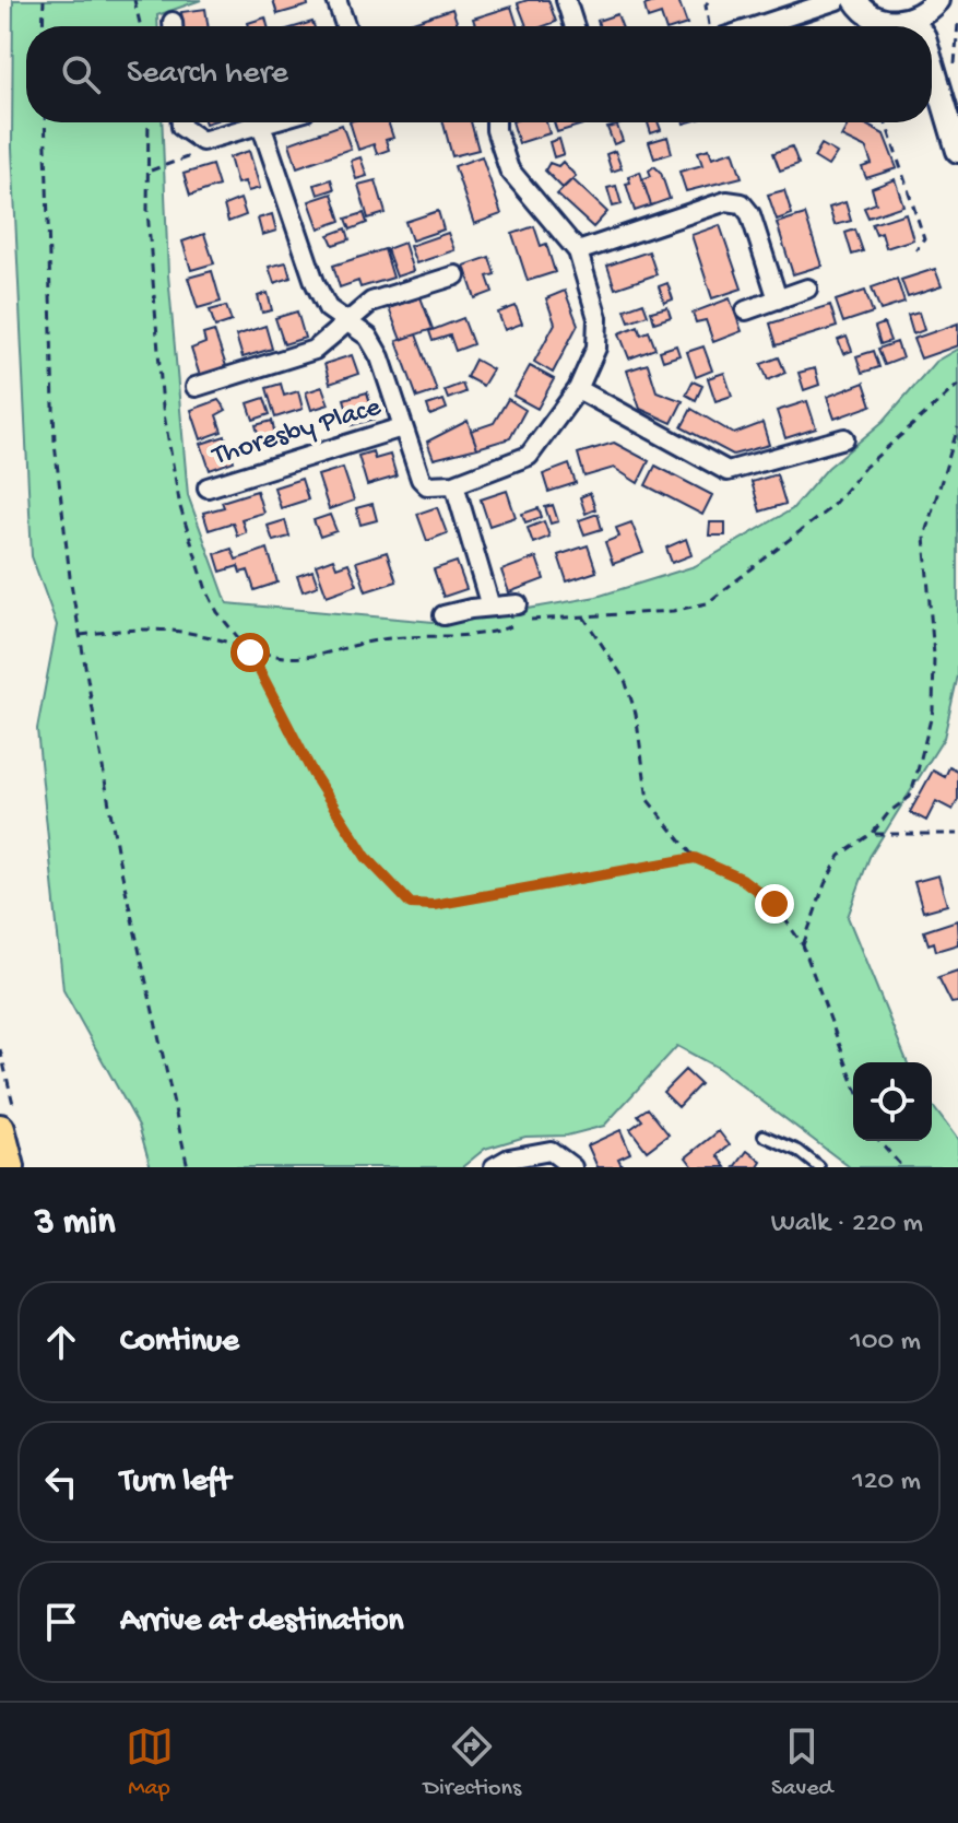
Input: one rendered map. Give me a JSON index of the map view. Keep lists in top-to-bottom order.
{
  "streets": {
    "street": ["Thoresby Place"]
  },
  "page": {
    "search": "Search here",
    "heading": ["3 min", "Walk · 220 m"],
    "list": [
      ["Continue", "100 m"],
      ["Turn left", "120 m"],
      "Arrive at destination"
    ],
    "nav": ["Map", "Directions", "Saved"]
  }
}
